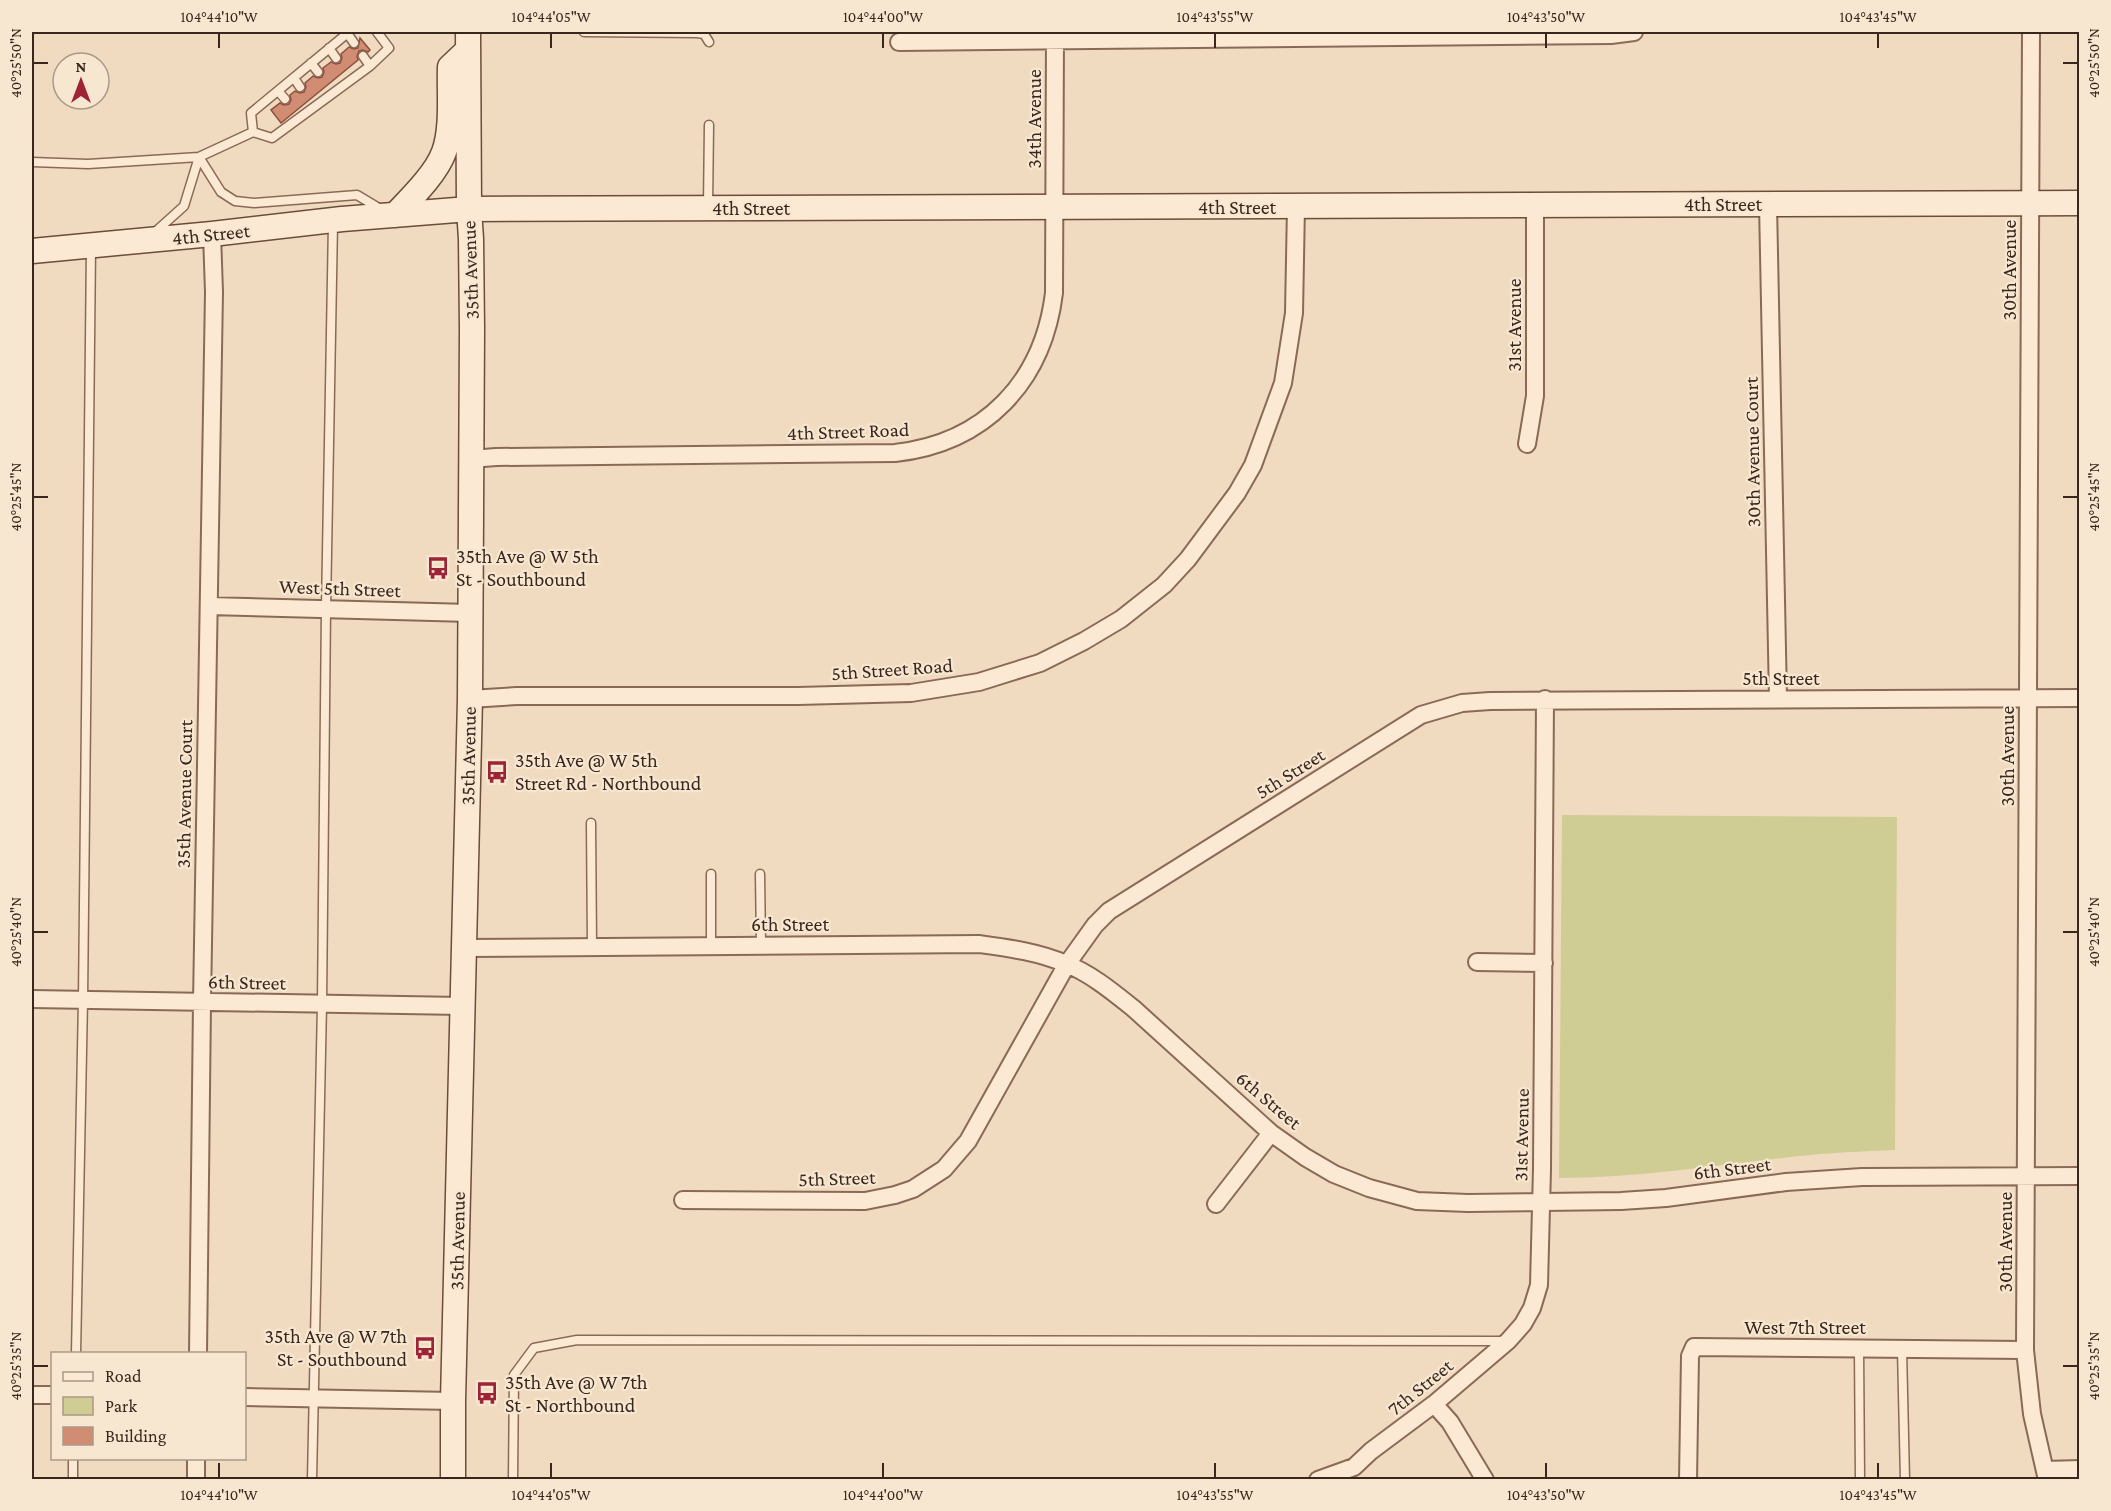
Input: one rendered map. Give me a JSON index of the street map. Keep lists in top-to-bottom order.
{
  "streets": {
    "main road": ["4th Street", "35th Avenue"],
    "street": [
      "34th Avenue",
      "30th Avenue",
      "31st Avenue",
      "4th Street Road",
      "30th Avenue Court",
      "West 5th Street",
      "5th Street Road",
      "5th Street",
      "35th Avenue Court",
      "6th Street",
      "West 7th Street",
      "7th Street"
    ]
  },
  "crossings": [
    ["34th Avenue", "4th Street"],
    ["34th Avenue", "4th Street Road"],
    ["4th Street", "35th Avenue"],
    ["4th Street", "30th Avenue"],
    ["4th Street", "31st Avenue"],
    ["4th Street", "4th Street Road"],
    ["4th Street", "30th Avenue Court"],
    ["4th Street", "5th Street Road"],
    ["4th Street", "35th Avenue Court"],
    ["35th Avenue", "4th Street Road"],
    ["35th Avenue", "West 5th Street"],
    ["35th Avenue", "5th Street Road"],
    ["35th Avenue", "6th Street"],
    ["30th Avenue", "5th Street"],
    ["30th Avenue", "6th Street"],
    ["30th Avenue", "West 7th Street"],
    ["31st Avenue", "5th Street"],
    ["31st Avenue", "6th Street"],
    ["31st Avenue", "7th Street"],
    ["30th Avenue Court", "5th Street"],
    ["West 5th Street", "35th Avenue Court"],
    ["5th Street", "6th Street"],
    ["35th Avenue Court", "6th Street"]
  ],
  "places": {
    "bus stop": [
      "35th Ave @ W 5th St - Southbound",
      "35th Ave @ W 5th Street Rd - Northbound",
      "35th Ave @ W 7th St - Southbound",
      "35th Ave @ W 7th St - Northbound"
    ]
  },
  "legend": ["Road", "Park", "Building"],
  "north": "top",
  "coordinates": [
    "104°44'10\"W",
    "104°44'05\"W",
    "104°44'00\"W",
    "104°43'55\"W",
    "104°43'50\"W",
    "104°43'45\"W",
    "40°25'50\"N",
    "40°25'45\"N",
    "40°25'40\"N",
    "40°25'35\"N"
  ]
}
